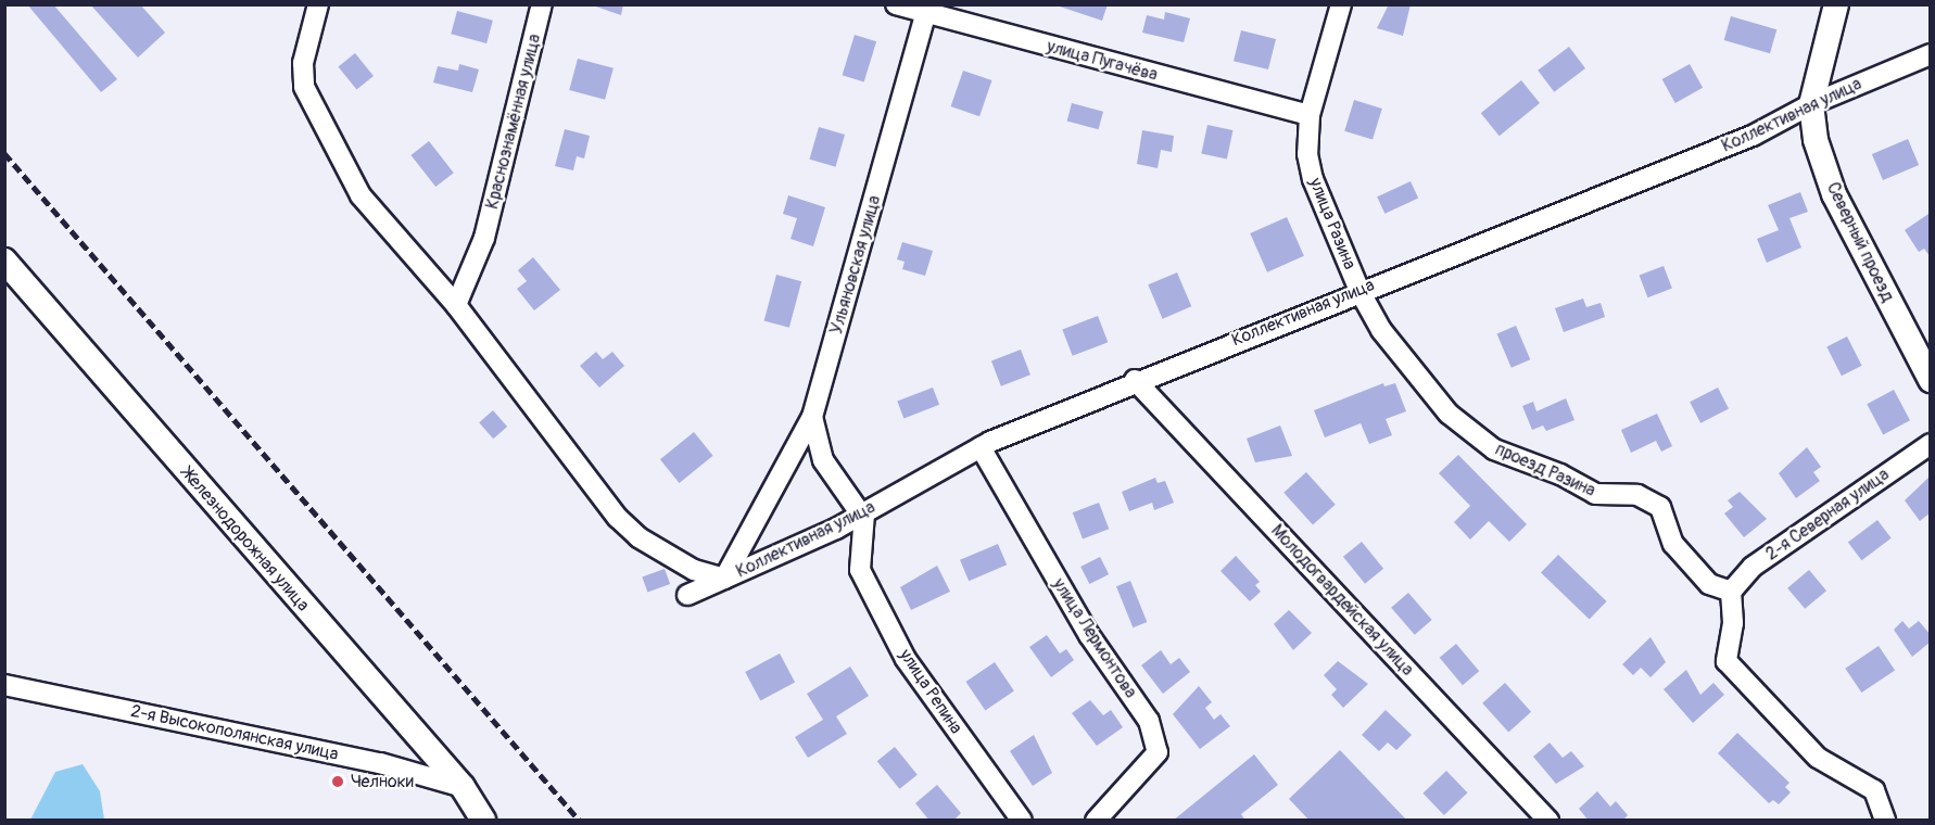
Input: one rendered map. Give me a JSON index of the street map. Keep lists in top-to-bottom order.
{
  "streets": {
    "street": [
      "улица Пугачёва",
      "Коллективная улица",
      "Краснознамённая улица",
      "улица Разина",
      "Северный проезд",
      "Ульяновская улица",
      "проезд Разина",
      "2-я Северная улица",
      "Железнодорожная улица",
      "Молодогвардейская улица",
      "улица Лермонтова",
      "улица Репина",
      "2-я Высокополянская улица"
    ]
  },
  "crossings": [
    ["улица Пугачёва", "улица Разина"],
    ["улица Пугачёва", "Ульяновская улица"],
    ["Коллективная улица", "улица Разина"],
    ["Коллективная улица", "Северный проезд"],
    ["Коллективная улица", "Ульяновская улица"],
    ["Коллективная улица", "проезд Разина"],
    ["Коллективная улица", "Молодогвардейская улица"],
    ["Коллективная улица", "улица Лермонтова"],
    ["Коллективная улица", "улица Репина"],
    ["улица Разина", "проезд Разина"],
    ["Ульяновская улица", "улица Репина"],
    ["проезд Разина", "2-я Северная улица"],
    ["Железнодорожная улица", "2-я Высокополянская улица"]
  ],
  "places": ["Челноки"]
}
